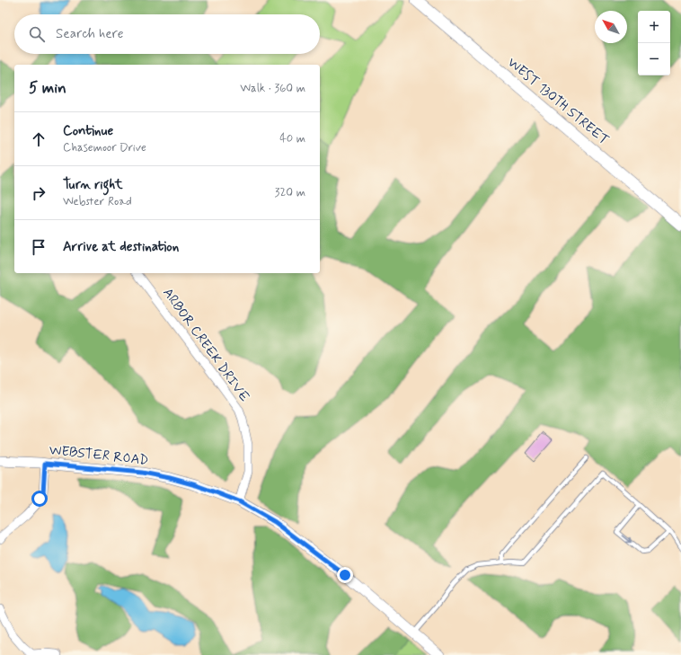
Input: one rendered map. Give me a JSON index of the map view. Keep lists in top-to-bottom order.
{
  "streets": {
    "main road": ["WEST 130TH STREET"],
    "street": ["ARBOR CREEK DRIVE", "WEBSTER ROAD"]
  },
  "crossings": [
    ["ARBOR CREEK DRIVE", "WEBSTER ROAD"]
  ],
  "north": "top left",
  "page": {
    "map_buttons": ["+", "−"],
    "search": "Search here",
    "heading": ["5 min", "Walk · 360 m"],
    "list": [
      ["Continue", "Chasemoor Drive", "40 m"],
      ["Turn right", "Webster Road", "320 m"],
      "Arrive at destination"
    ]
  }
}
